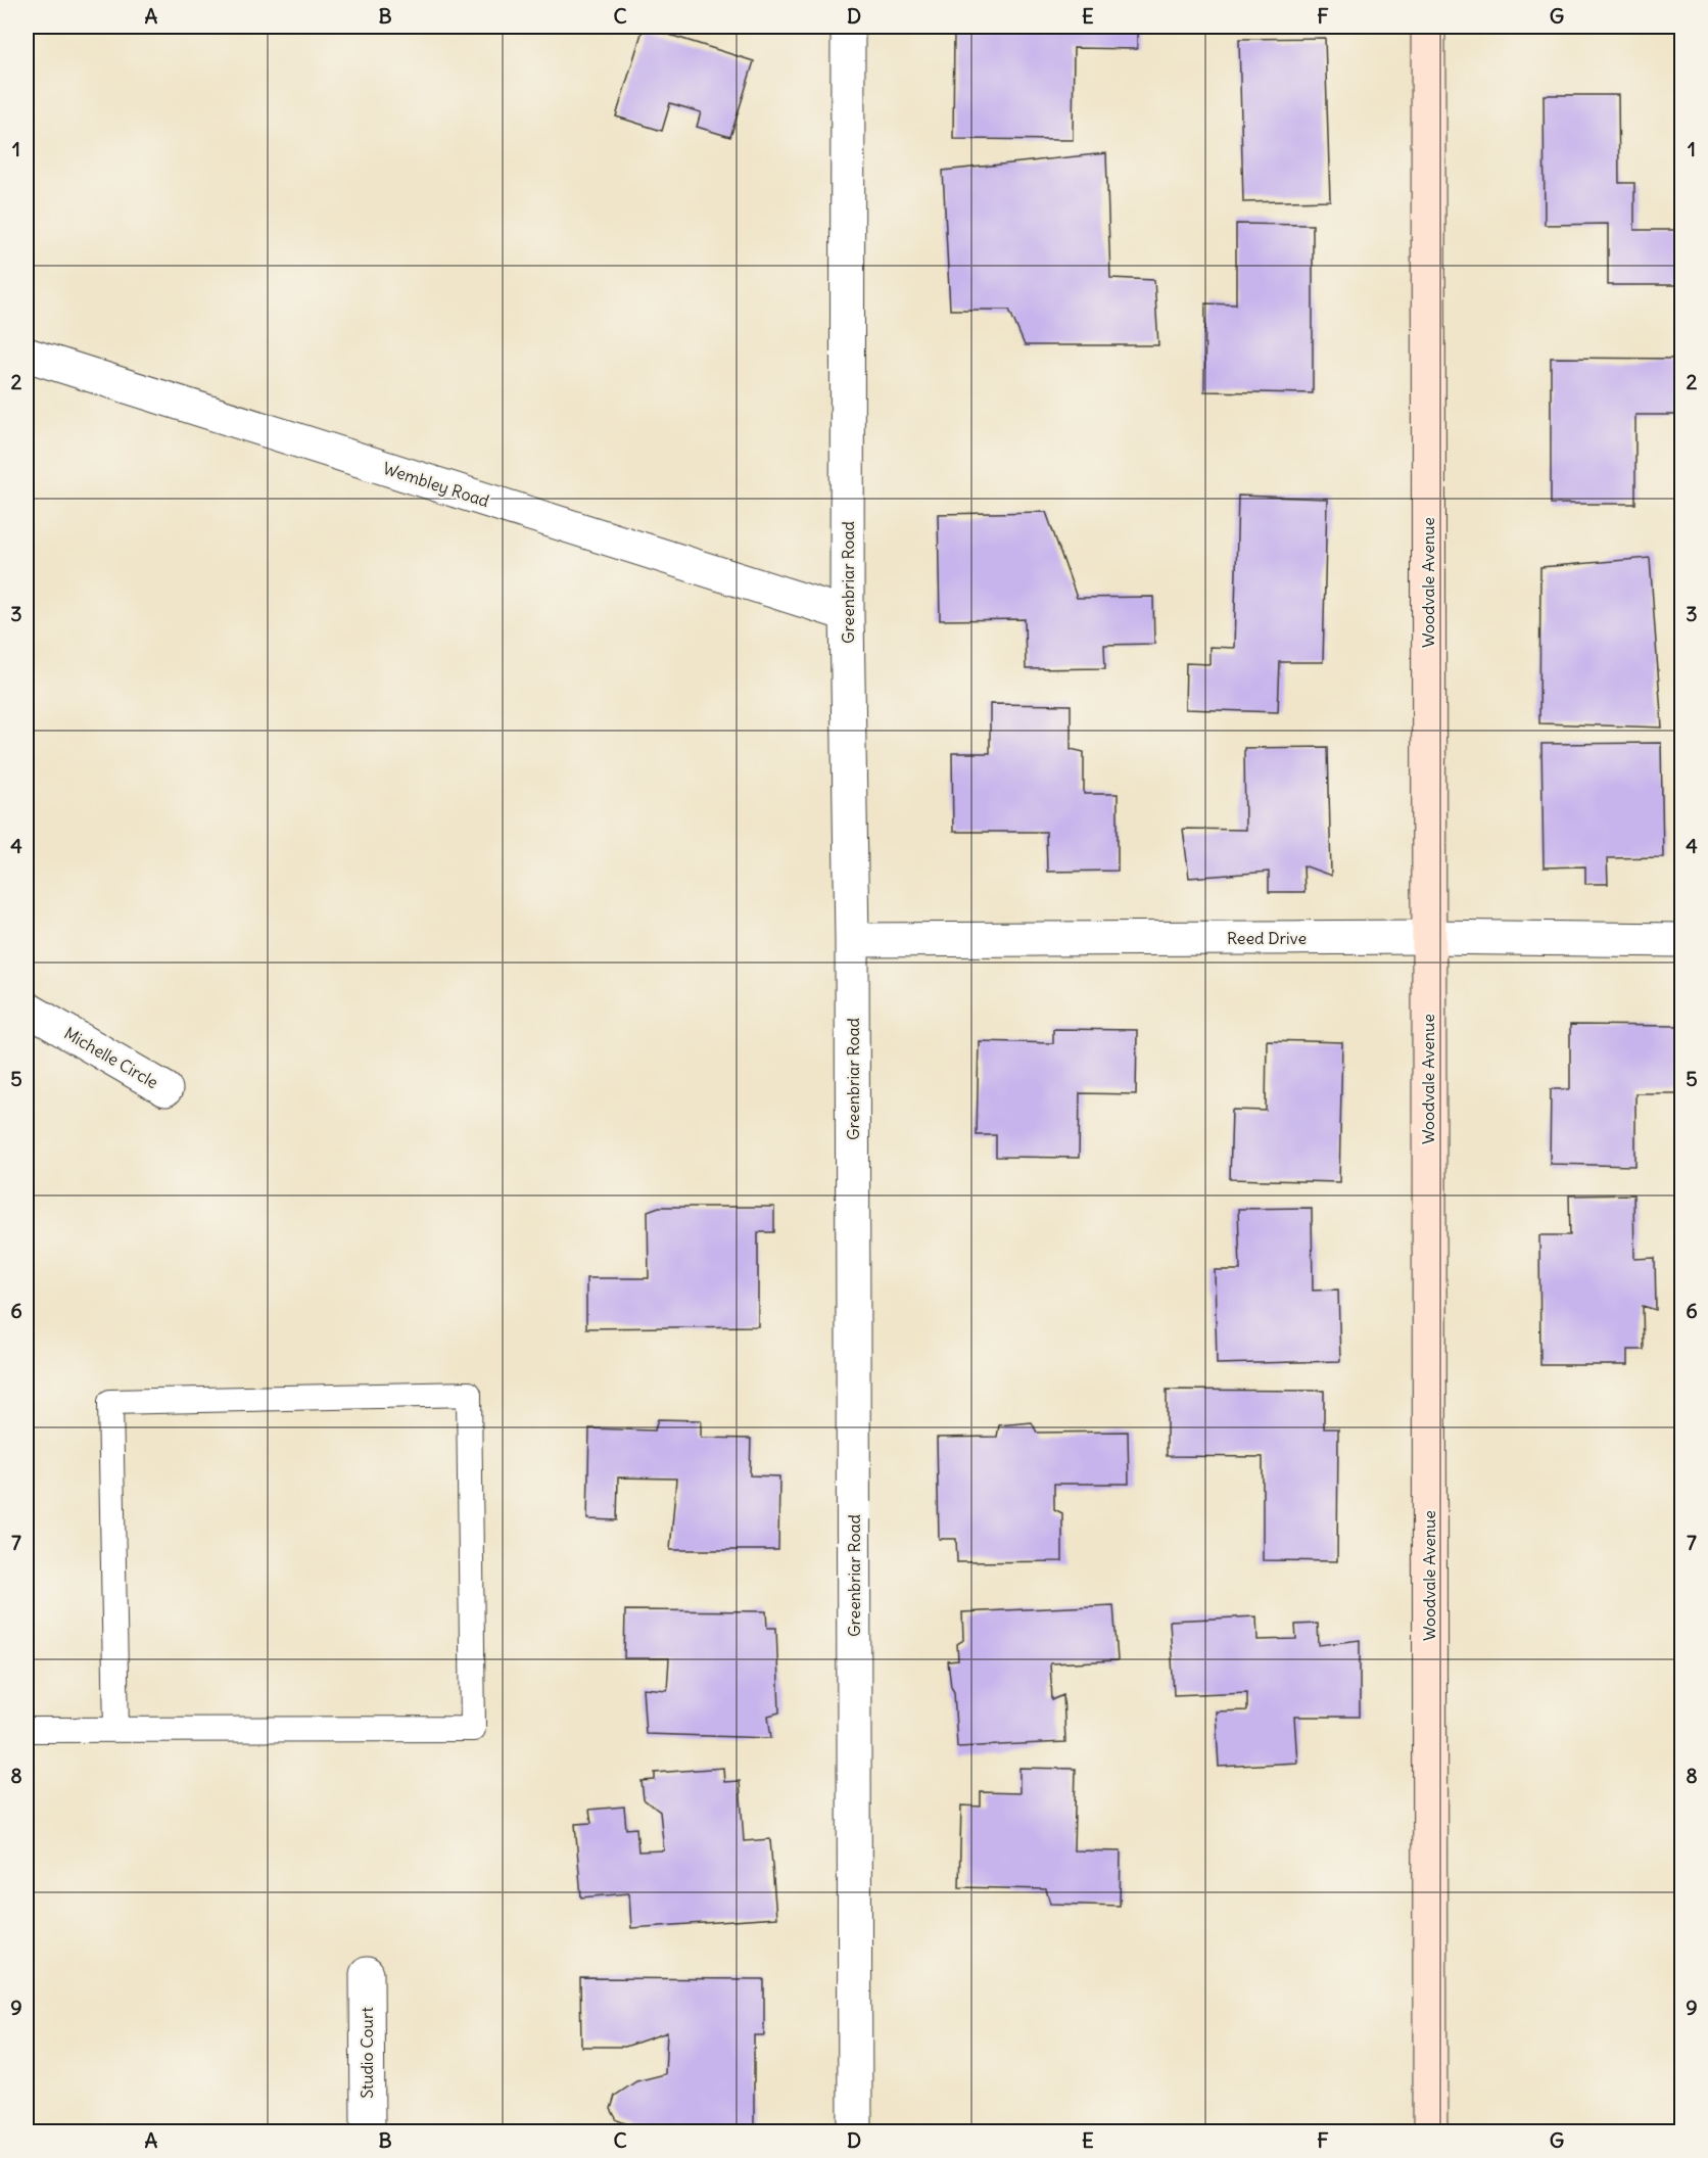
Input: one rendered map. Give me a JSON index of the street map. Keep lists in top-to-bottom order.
{
  "streets": {
    "street": [
      "Wembley Road",
      "Greenbriar Road",
      "Woodvale Avenue",
      "Reed Drive",
      "Michelle Circle",
      "Studio Court"
    ]
  },
  "crossings": [
    ["Wembley Road", "Greenbriar Road"],
    ["Greenbriar Road", "Reed Drive"],
    ["Woodvale Avenue", "Reed Drive"]
  ],
  "grid": {
    "columns": [
      "A",
      "B",
      "C",
      "D",
      "E",
      "F",
      "G"
    ],
    "rows": [
      "1",
      "2",
      "3",
      "4",
      "5",
      "6",
      "7",
      "8",
      "9"
    ]
  }
}
